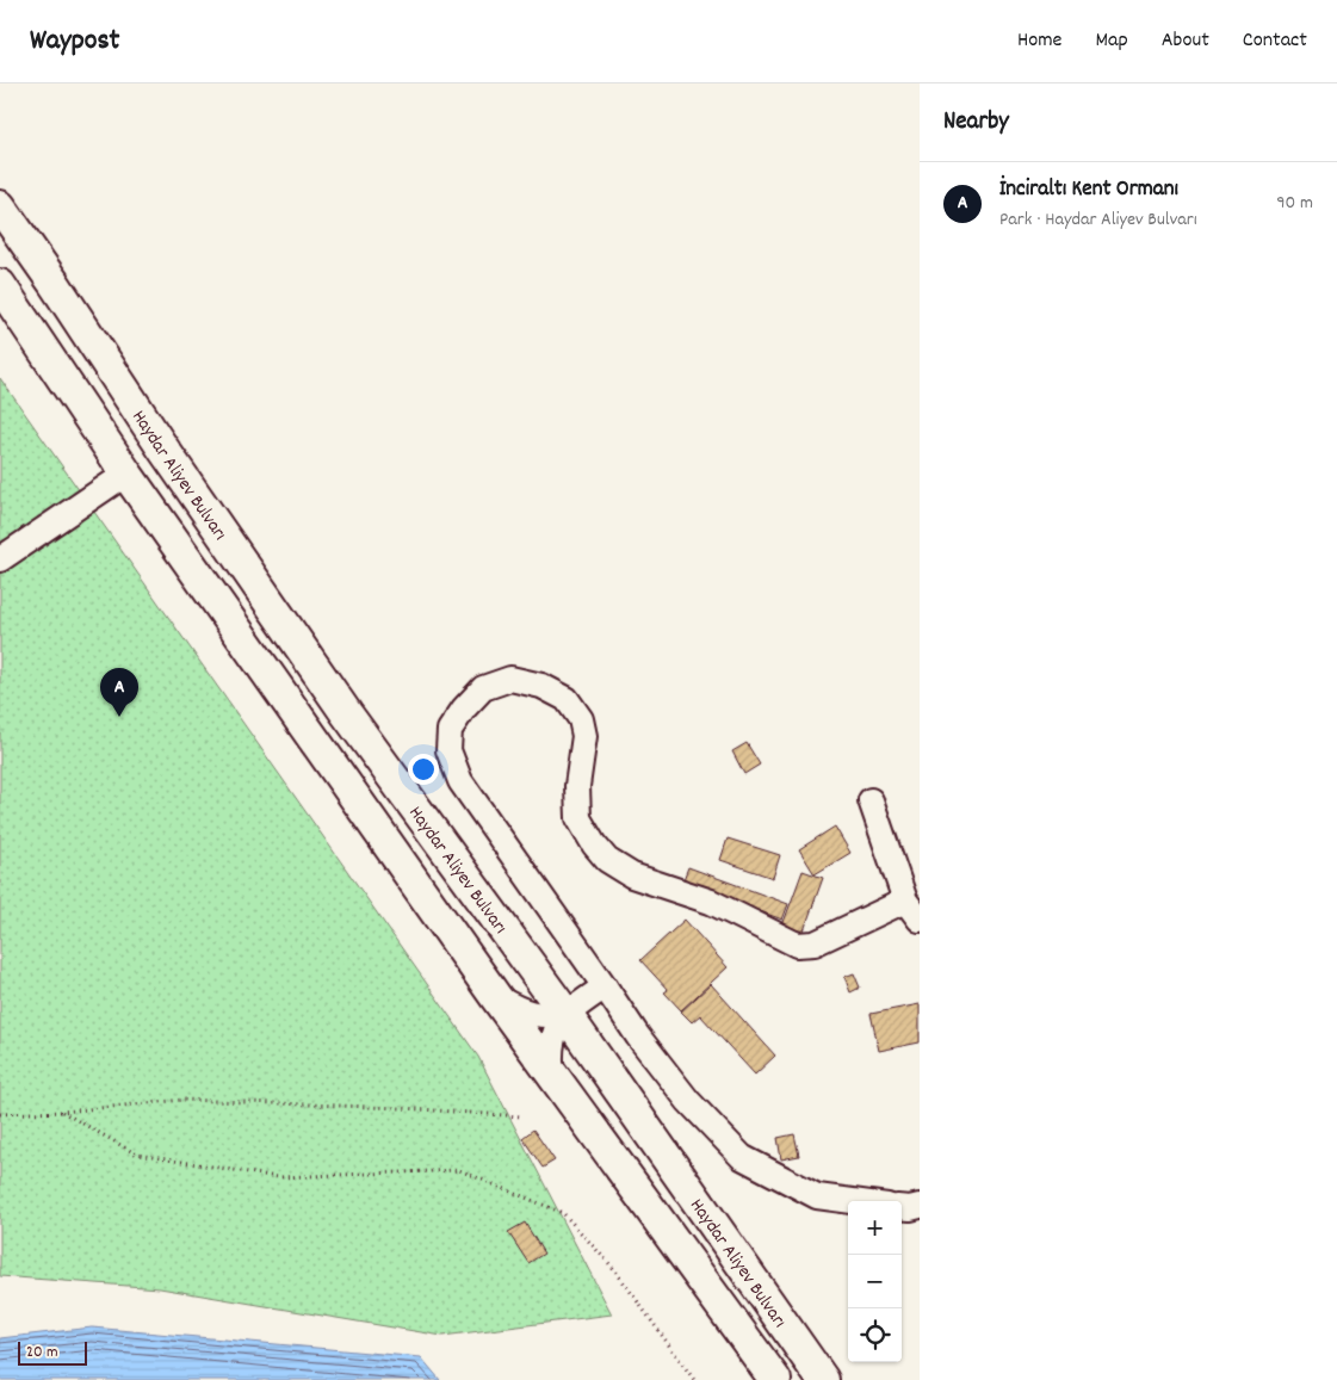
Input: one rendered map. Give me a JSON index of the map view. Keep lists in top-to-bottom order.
{
  "streets": {
    "main road": ["Haydar Aliyev Bulvarı"]
  },
  "scale_bar": "20 m",
  "page": {
    "header": "Waypost",
    "nav": [
      "Home",
      "Map",
      "About",
      "Contact"
    ],
    "heading": "Nearby",
    "list": [
      {
        "mark": "A",
        "name": "İnciraltı Kent Ormanı",
        "note": "Park · Haydar Aliyev Bulvarı",
        "value": "90 m"
      }
    ],
    "pins": "A",
    "map_buttons": ["+", "−"],
    "scale": "20 m"
  }
}
